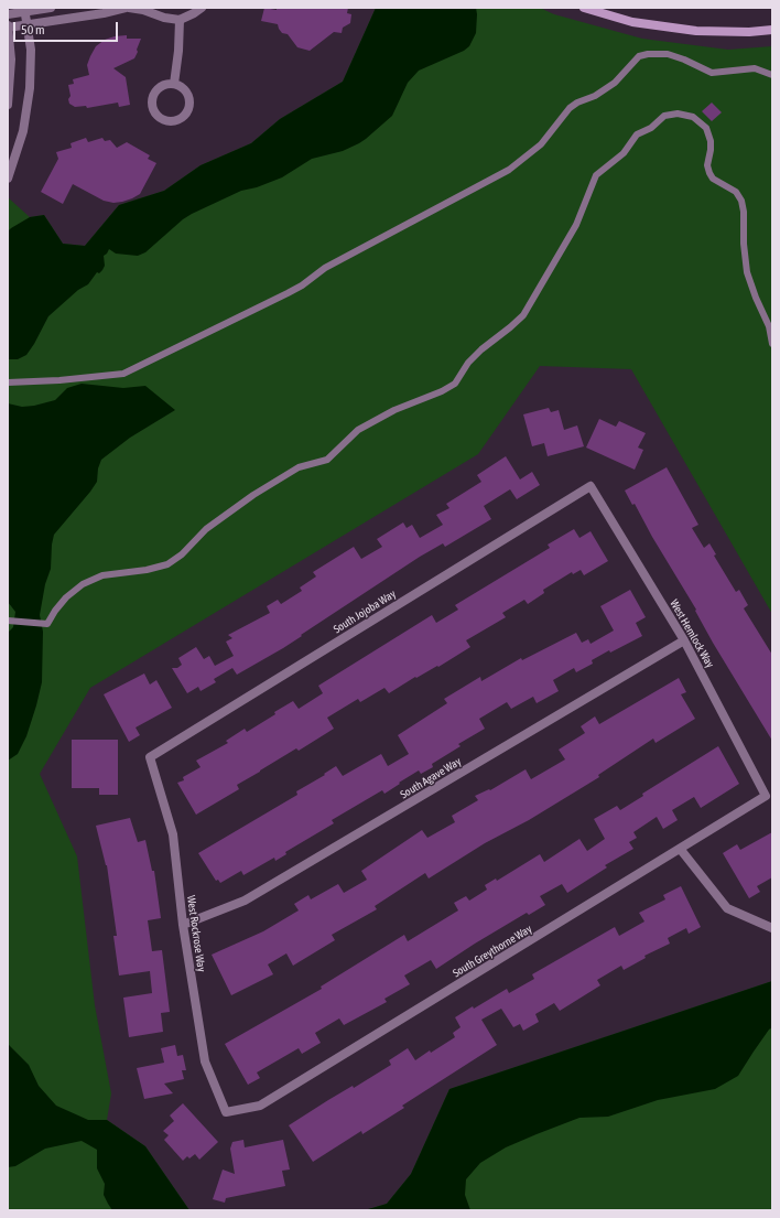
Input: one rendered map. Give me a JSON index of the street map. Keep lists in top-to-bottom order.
{
  "streets": {
    "street": [
      "South Jojoba Way",
      "West Hemlock Way",
      "South Agave Way",
      "West Rockrose Way",
      "South Greythorne Way"
    ]
  },
  "crossings": [
    ["South Jojoba Way", "West Hemlock Way"],
    ["South Jojoba Way", "West Rockrose Way"],
    ["West Hemlock Way", "South Agave Way"],
    ["West Hemlock Way", "South Greythorne Way"],
    ["South Agave Way", "West Rockrose Way"],
    ["West Rockrose Way", "South Greythorne Way"]
  ],
  "scale_bar": "50 m"
}
